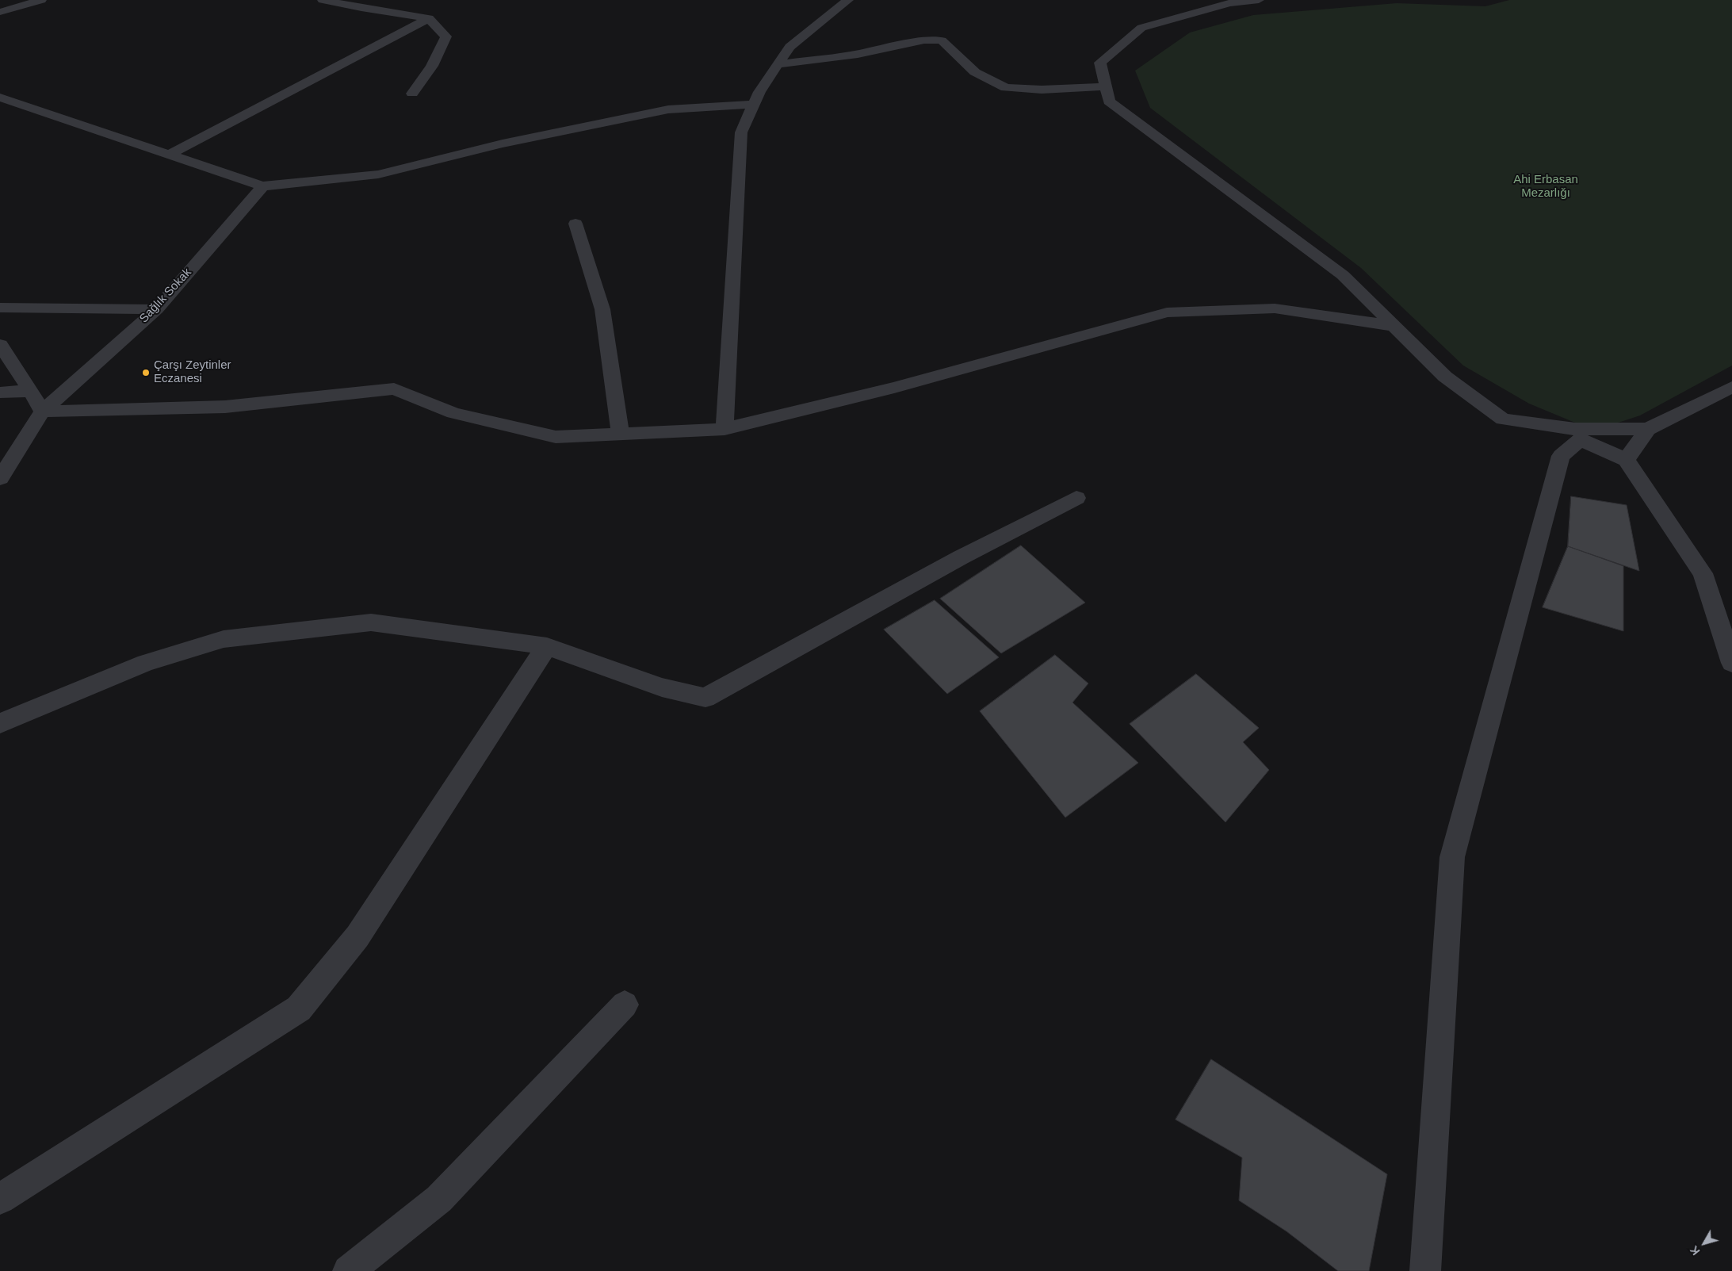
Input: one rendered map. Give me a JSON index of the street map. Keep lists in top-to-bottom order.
{
  "streets": {
    "street": ["Sağlık Sokak"]
  },
  "parks": ["Ahi Erbasan Mezarlığı"],
  "places": ["Çarşı Zeytinler Eczanesi"],
  "north": "bottom left"
}
